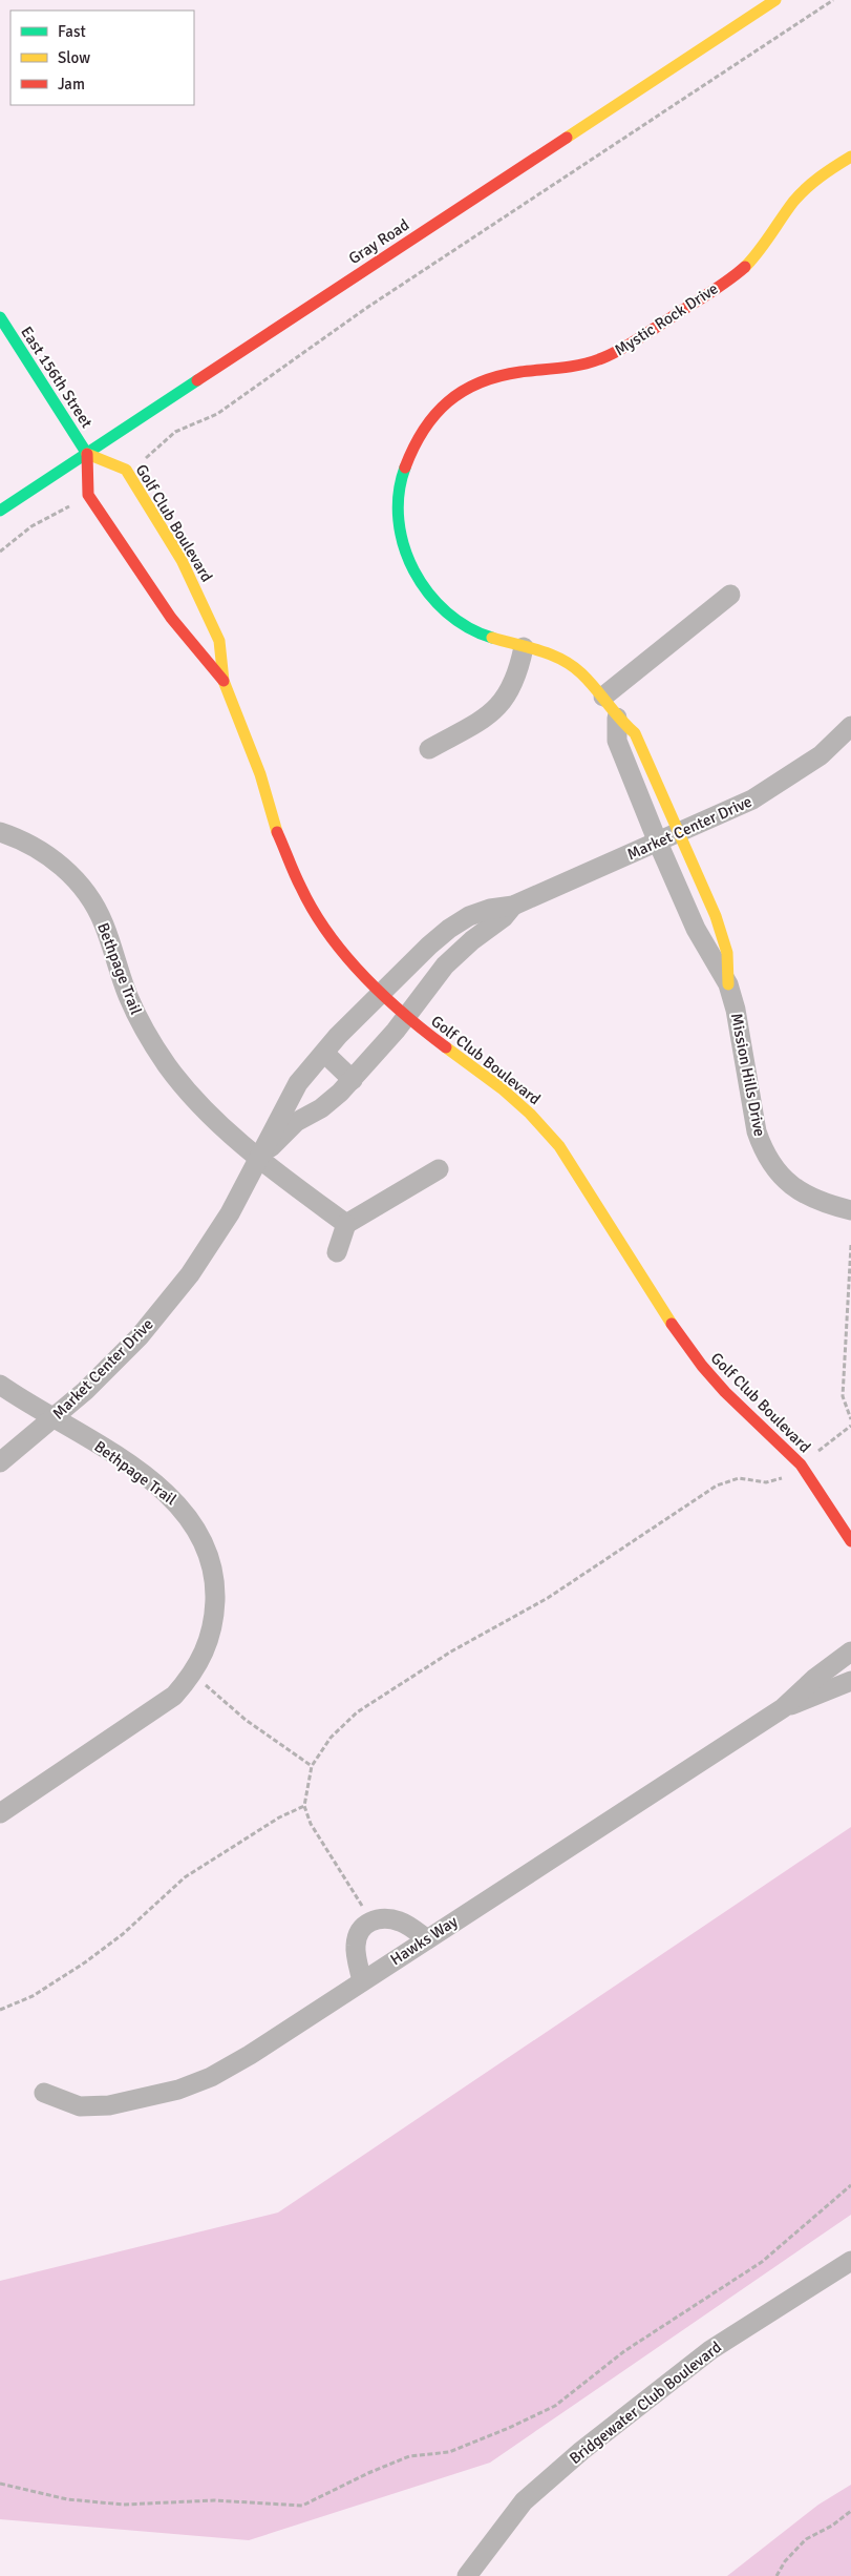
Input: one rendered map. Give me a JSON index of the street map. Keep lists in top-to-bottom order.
{
  "streets": {
    "street": [
      "Gray Road",
      "Mystic Rock Drive",
      "East 156th Street",
      "Golf Club Boulevard",
      "Market Center Drive",
      "Bethpage Trail",
      "Mission Hills Drive",
      "Hawks Way",
      "Bridgewater Club Boulevard"
    ]
  },
  "crossings": [
    ["Gray Road", "East 156th Street"],
    ["Gray Road", "Golf Club Boulevard"],
    ["Mystic Rock Drive", "Market Center Drive"],
    ["Mystic Rock Drive", "Mission Hills Drive"],
    ["East 156th Street", "Golf Club Boulevard"],
    ["Golf Club Boulevard", "Market Center Drive"],
    ["Market Center Drive", "Bethpage Trail"],
    ["Market Center Drive", "Mission Hills Drive"]
  ],
  "legend": ["Fast", "Slow", "Jam"]
}
